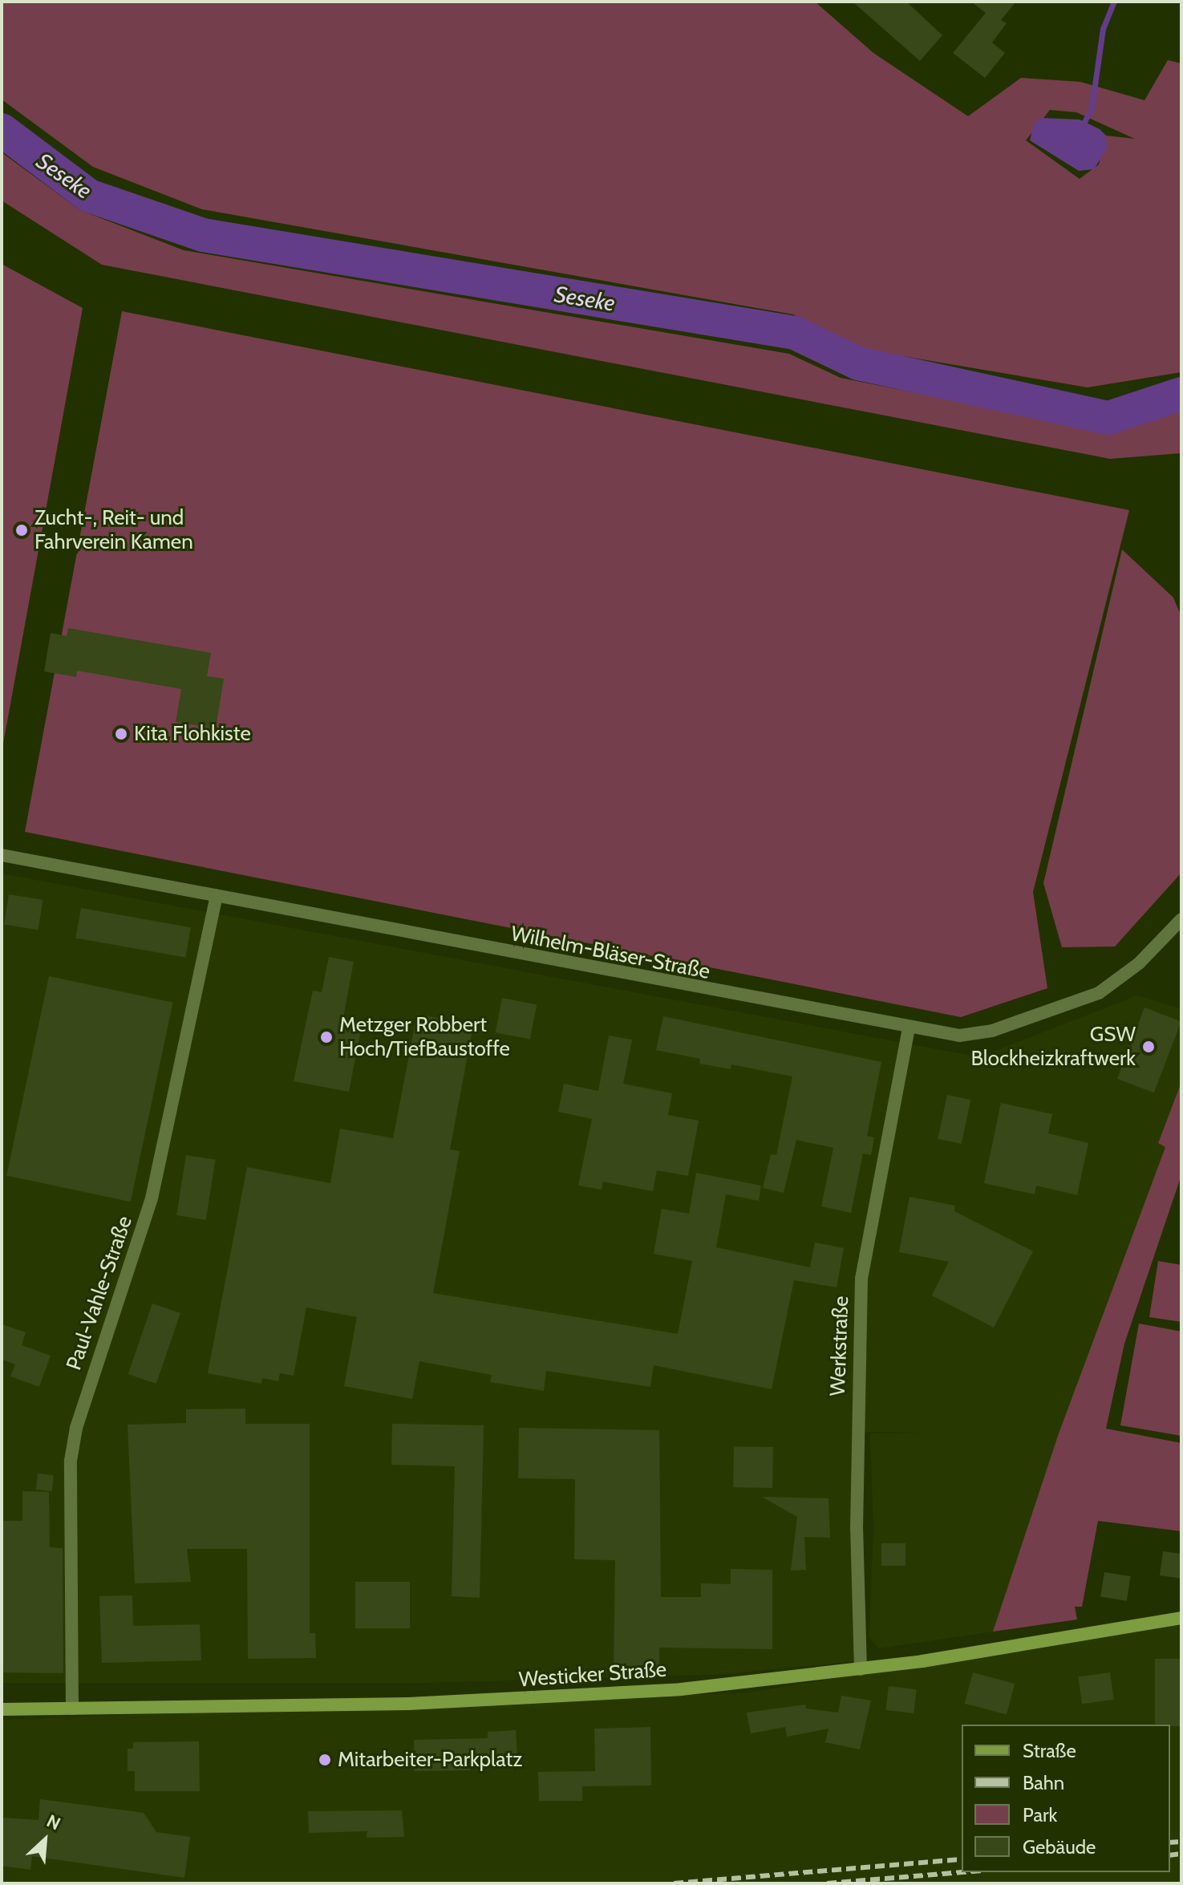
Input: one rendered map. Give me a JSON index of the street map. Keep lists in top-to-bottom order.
{
  "streets": {
    "street": [
      "Wilhelm-Bläser-Straße",
      "Paul-Vahle-Straße",
      "Werkstraße",
      "Westicker Straße"
    ]
  },
  "crossings": [
    ["Wilhelm-Bläser-Straße", "Paul-Vahle-Straße"],
    ["Wilhelm-Bläser-Straße", "Werkstraße"],
    ["Paul-Vahle-Straße", "Westicker Straße"],
    ["Werkstraße", "Westicker Straße"]
  ],
  "water": ["Seseke"],
  "places": [
    "Zucht-, Reit- und Fahrverein Kamen",
    "Kita Flohkiste",
    "Metzger Robbert Hoch/TiefBaustoffe",
    "GSW Blockheizkraftwerk",
    "Mitarbeiter-Parkplatz"
  ],
  "legend": [
    "Straße",
    "Bahn",
    "Park",
    "Gebäude"
  ],
  "north": "top right"
}
